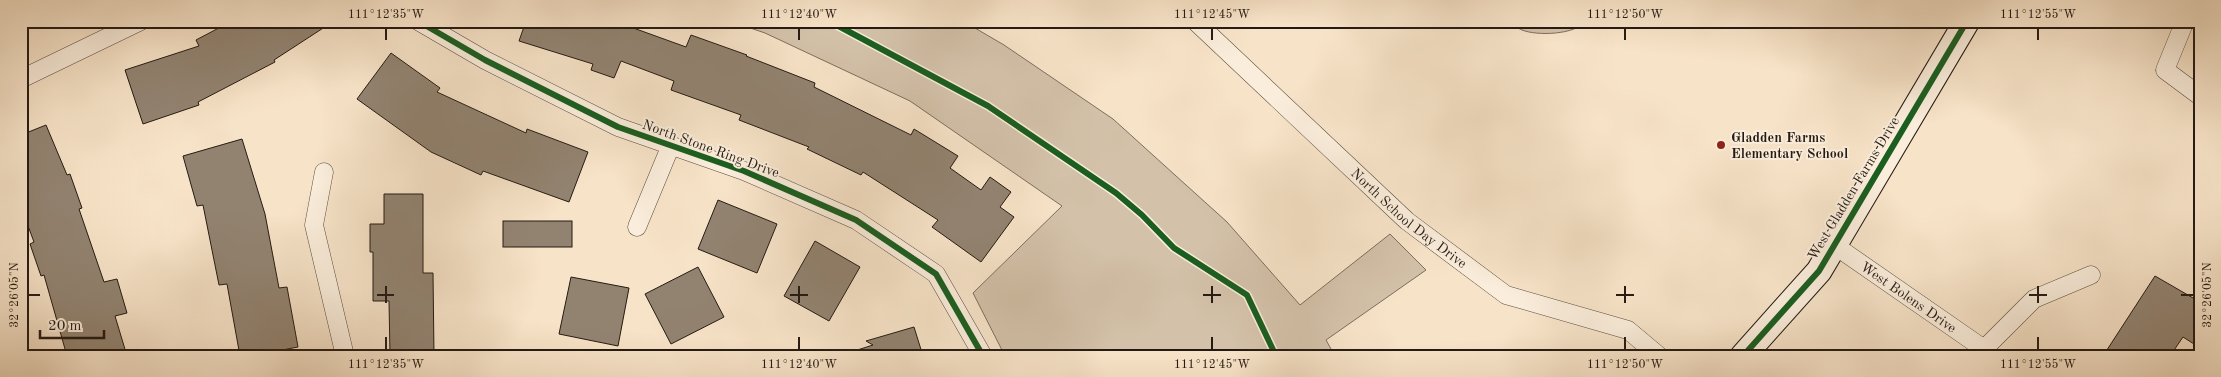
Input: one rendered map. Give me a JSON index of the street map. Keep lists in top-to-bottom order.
{
  "streets": {
    "street": [
      "North Stone Ring Drive",
      "West Gladden Farms Drive",
      "North School Day Drive",
      "West Bolens Drive"
    ]
  },
  "crossings": [
    ["West Gladden Farms Drive", "West Bolens Drive"]
  ],
  "places": ["Gladden Farms Elementary School"],
  "scale_bar": "20 m",
  "coordinates": [
    "111°12'35\"W",
    "111°12'40\"W",
    "111°12'45\"W",
    "111°12'50\"W",
    "111°12'55\"W",
    "32°26'05\"N"
  ]
}
